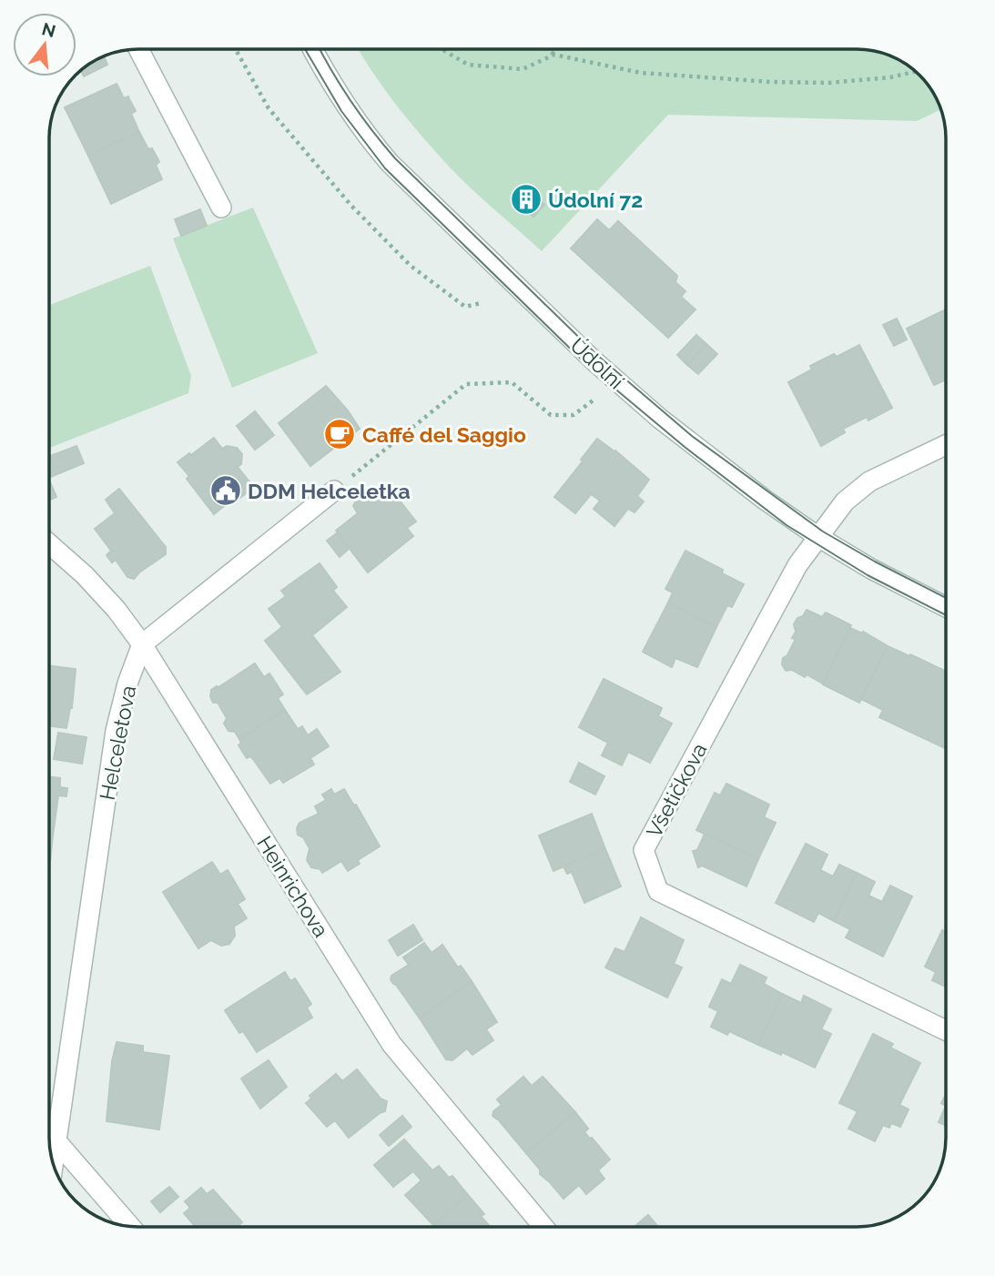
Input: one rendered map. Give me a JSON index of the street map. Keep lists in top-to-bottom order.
{
  "streets": {
    "street": [
      "Údolní",
      "Helceletova",
      "Všetičkova",
      "Heinrichova"
    ]
  },
  "crossings": [
    ["Údolní", "Všetičkova"],
    ["Helceletova", "Heinrichova"]
  ],
  "places": {
    "building": ["Údolní 72"],
    "cafe": ["Caffé del Saggio"],
    "public building": ["DDM Helceletka"]
  },
  "north": "top"
}
